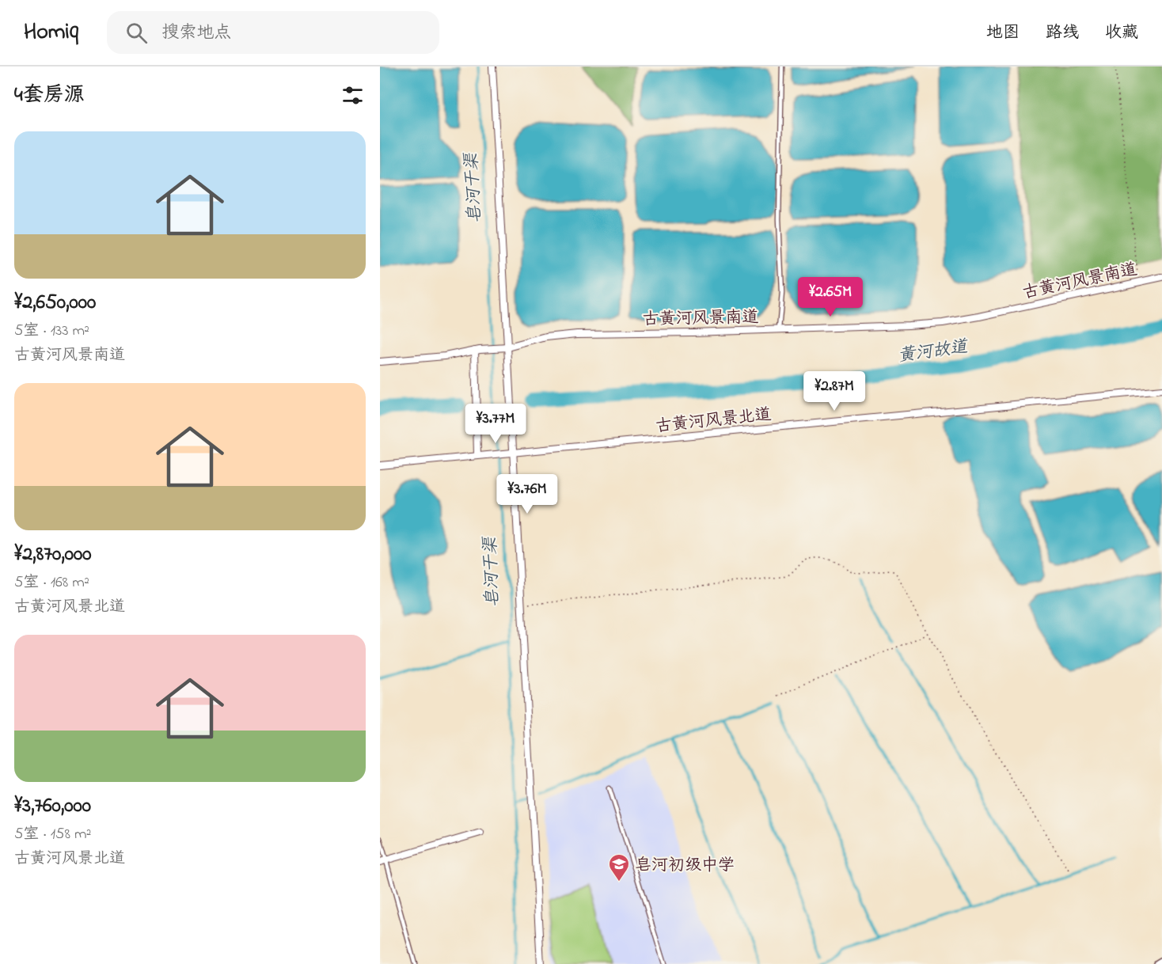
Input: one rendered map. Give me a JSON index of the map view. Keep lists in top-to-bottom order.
{
  "streets": {
    "street": ["古黄河风景南道", "古黄河风景北道"]
  },
  "water": ["皂河干渠", "黄河故道"],
  "places": {
    "school or university": ["皂河初级中学"]
  },
  "page": {
    "header": "Homiq",
    "search": "搜索地点",
    "nav": ["地图", "路线", "收藏"],
    "heading": "4套房源",
    "list": [
      {
        "name": "¥2,650,000",
        "note": "5室 · 133 m² · 古黄河风景南道"
      },
      {
        "name": "¥2,870,000",
        "note": "5室 · 168 m² · 古黄河风景北道"
      },
      {
        "name": "¥3,760,000",
        "note": "5室 · 158 m² · 古黄河风景北道"
      }
    ],
    "price": [
      "¥2.65M",
      "¥2.87M",
      "¥3.77M",
      "¥3.76M"
    ]
  }
}
